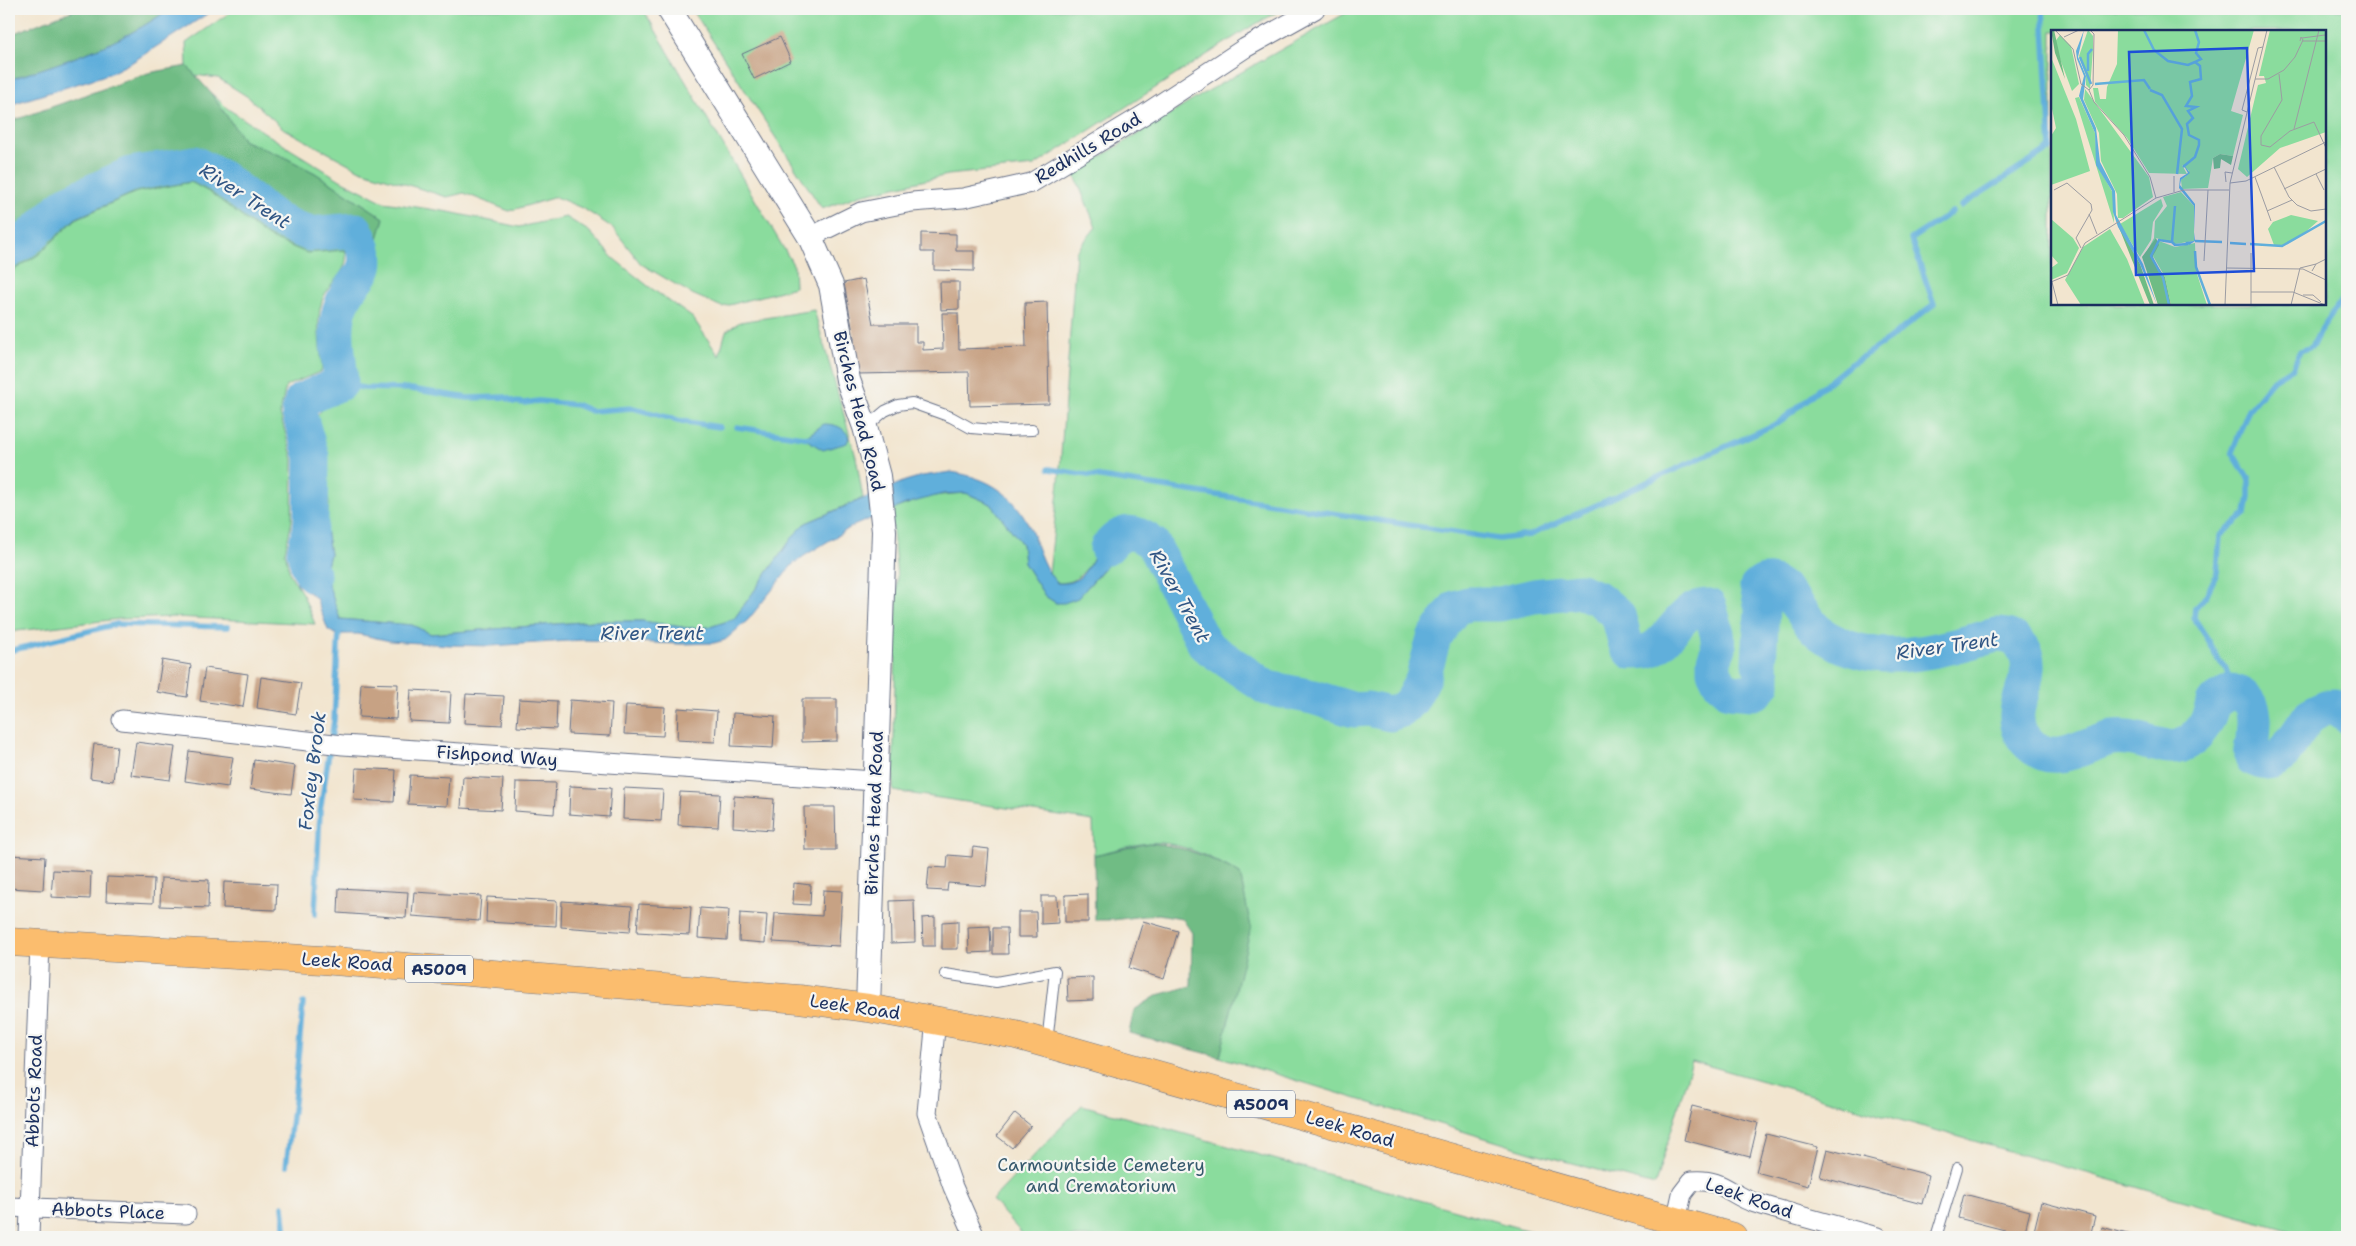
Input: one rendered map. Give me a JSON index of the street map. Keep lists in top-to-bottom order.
{
  "streets": {
    "main road": ["Leek Road", "A5009"],
    "street": [
      "Redhills Road",
      "Birches Head Road",
      "Fishpond Way",
      "Abbots Road",
      "Abbots Place"
    ]
  },
  "crossings": [
    ["Redhills Road", "Birches Head Road"],
    ["Birches Head Road", "Fishpond Way"],
    ["Birches Head Road", "Leek Road"],
    ["Leek Road", "Abbots Road"],
    ["Abbots Road", "Abbots Place"]
  ],
  "water": ["River Trent", "Foxley Brook"],
  "parks": ["Carmountside Cemetery and Crematorium"]
}
